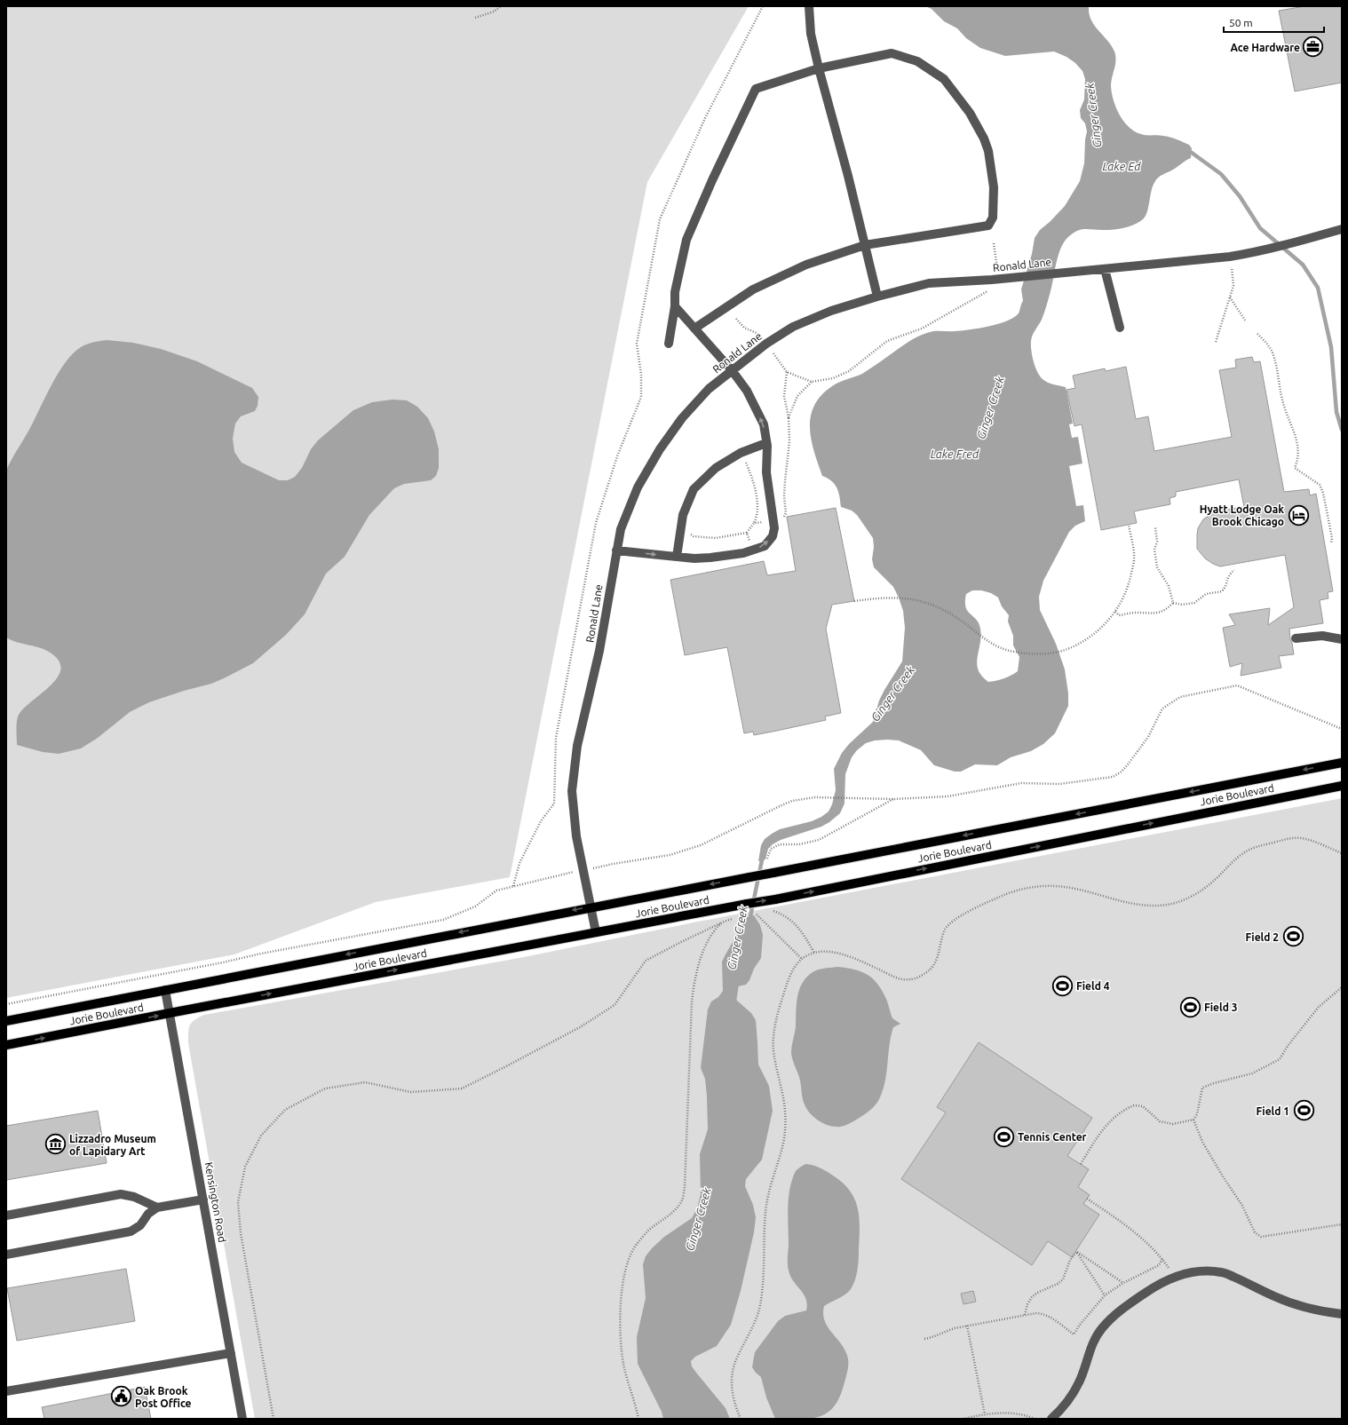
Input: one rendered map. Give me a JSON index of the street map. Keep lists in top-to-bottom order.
{
  "streets": {
    "main road": ["Jorie Boulevard"],
    "street": ["Ronald Lane", "Kensington Road"]
  },
  "crossings": [
    ["Ronald Lane", "Jorie Boulevard"],
    ["Jorie Boulevard", "Kensington Road"]
  ],
  "water": ["Ginger Creek", "Lake Ed", "Lake Fred"],
  "places": {
    "office": ["Ace Hardware"],
    "hotel": ["Hyatt Lodge Oak Brook Chicago"],
    "sports": [
      "Field 2",
      "Field 4",
      "Field 3",
      "Field 1",
      "Tennis Center"
    ],
    "museum": ["Lizzadro Museum of Lapidary Art"],
    "public building": ["Oak Brook Post Office"]
  },
  "scale_bar": "50 m"
}
